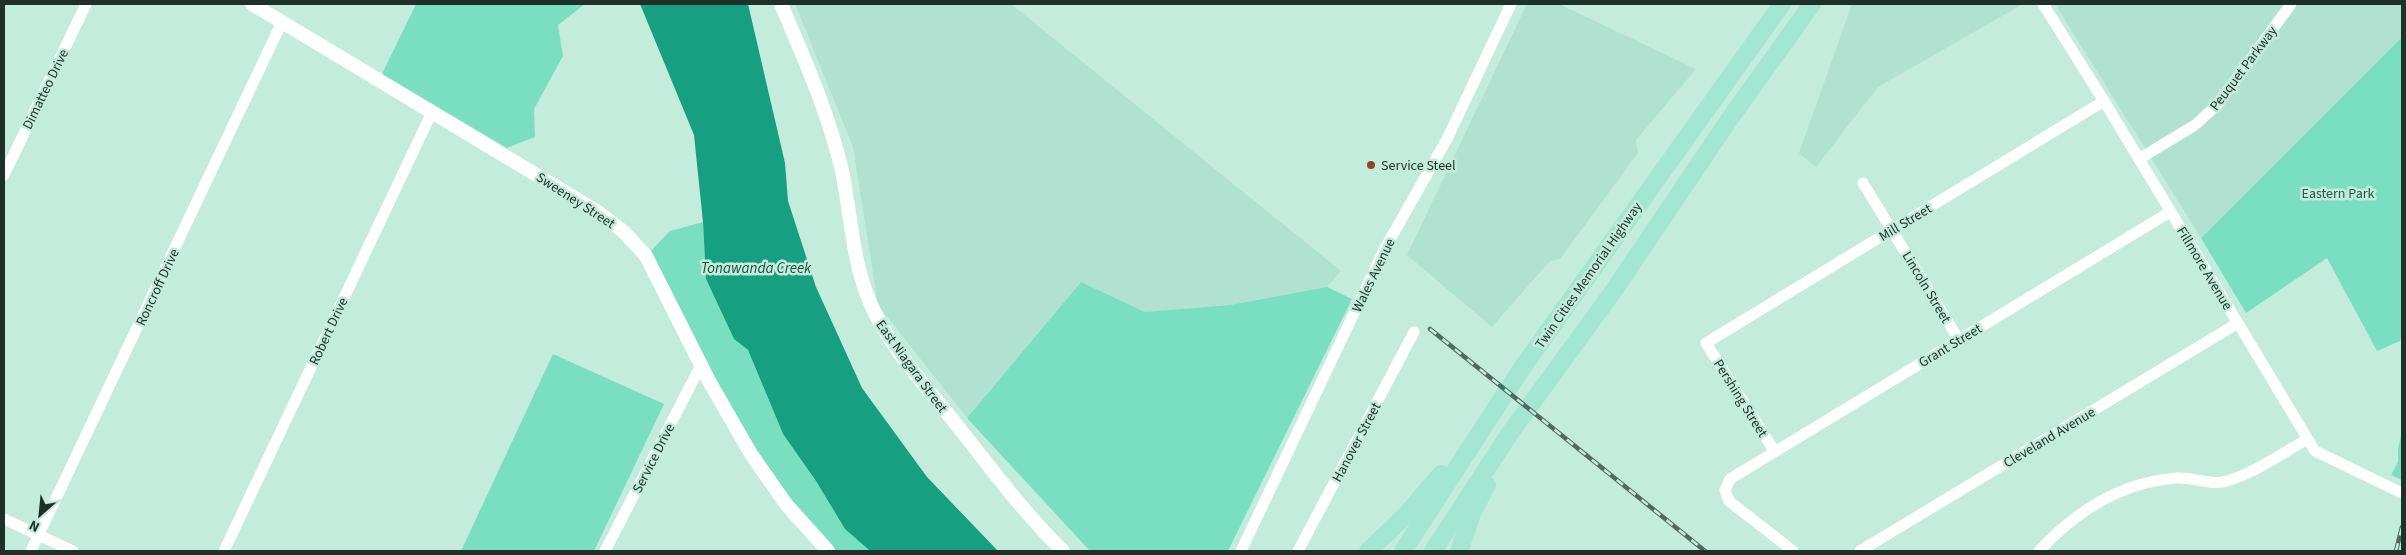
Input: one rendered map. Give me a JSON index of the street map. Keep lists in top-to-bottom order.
{
  "streets": {
    "main road": ["Twin Cities Memorial Highway"],
    "street": [
      "Peuquet Parkway",
      "Dimatteo Drive",
      "Sweeney Street",
      "Mill Street",
      "Fillmore Avenue",
      "Wales Avenue",
      "Roncroff Drive",
      "Lincoln Street",
      "Robert Drive",
      "Grant Street",
      "East Niagara Street",
      "Pershing Street",
      "Cleveland Avenue",
      "Hanover Street",
      "Service Drive"
    ]
  },
  "crossings": [
    ["Peuquet Parkway", "Fillmore Avenue"],
    ["Sweeney Street", "Roncroff Drive"],
    ["Sweeney Street", "Robert Drive"],
    ["Sweeney Street", "Service Drive"],
    ["Mill Street", "Fillmore Avenue"],
    ["Mill Street", "Lincoln Street"],
    ["Mill Street", "Pershing Street"],
    ["Fillmore Avenue", "Grant Street"],
    ["Fillmore Avenue", "Cleveland Avenue"],
    ["Lincoln Street", "Grant Street"],
    ["Grant Street", "Pershing Street"]
  ],
  "water": ["Tonawanda Creek"],
  "parks": ["Eastern Park"],
  "places": ["Service Steel"],
  "north": "bottom left"
}
